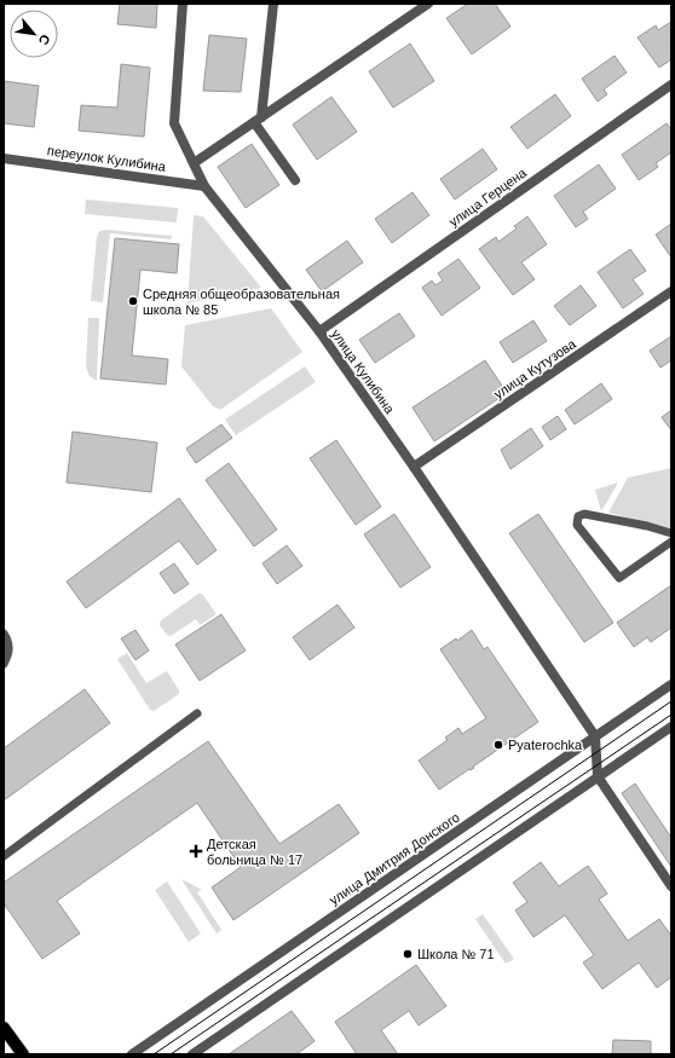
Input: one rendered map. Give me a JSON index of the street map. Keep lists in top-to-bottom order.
{
  "streets": {
    "street": [
      "переулок Кулибина",
      "улица Герцена",
      "улица Кутузова",
      "улица Кулибина",
      "улица Дмитрия Донского"
    ]
  },
  "crossings": [
    ["переулок Кулибина", "улица Кулибина"],
    ["улица Герцена", "улица Кулибина"],
    ["улица Кутузова", "улица Кулибина"],
    ["улица Кулибина", "улица Дмитрия Донского"]
  ],
  "places": {
    "other": ["Средняя общеобразовательная школа № 85", "Pyaterochka", "Школа № 71"],
    "health": ["Детская больница № 17"]
  },
  "north": "bottom right"
}
